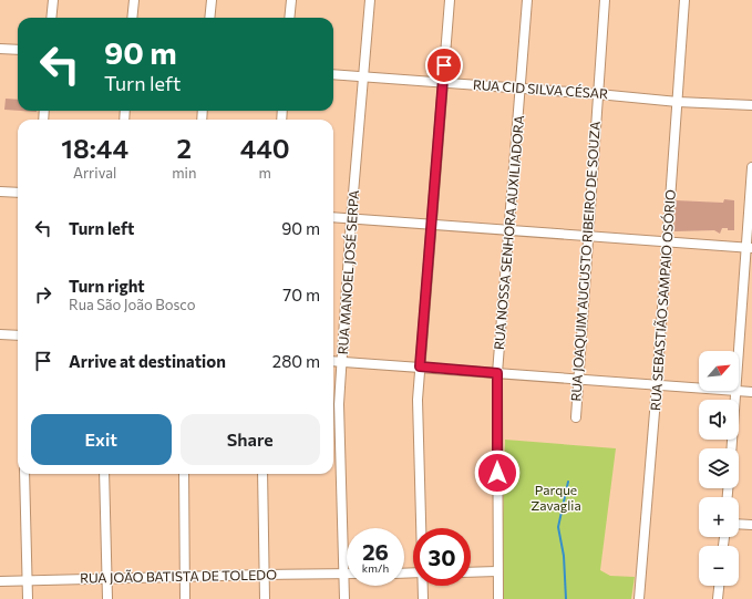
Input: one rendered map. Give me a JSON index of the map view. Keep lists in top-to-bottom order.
{
  "streets": {
    "street": [
      "RUA CID SILVA CÉSAR",
      "RUA NOSSA SENHORA AUXILIADORA",
      "RUA JOAQUIM AUGUSTO RIBEIRO DE SOUZA",
      "RUA MANOEL JOSÉ SERPA",
      "RUA SEBASTIÃO SAMPAIO OSÓRIO",
      "RUA JOÃO BATISTA DE TOLEDO"
    ]
  },
  "crossings": [
    ["RUA CID SILVA CÉSAR", "RUA NOSSA SENHORA AUXILIADORA"],
    ["RUA CID SILVA CÉSAR", "RUA JOAQUIM AUGUSTO RIBEIRO DE SOUZA"],
    ["RUA CID SILVA CÉSAR", "RUA MANOEL JOSÉ SERPA"],
    ["RUA CID SILVA CÉSAR", "RUA SEBASTIÃO SAMPAIO OSÓRIO"],
    ["RUA MANOEL JOSÉ SERPA", "RUA JOÃO BATISTA DE TOLEDO"]
  ],
  "parks": ["Parque Zavaglia"],
  "north": "top right",
  "page": {
    "turn": ["90 m", "Turn left"],
    "eta": [
      "18:44",
      "Arrival",
      "2",
      "min",
      "440",
      "m"
    ],
    "list": [
      {
        "name": "Turn left",
        "value": "90 m"
      },
      {
        "name": "Turn right",
        "note": "Rua São João Bosco",
        "value": "70 m"
      },
      {
        "name": "Arrive at destination",
        "value": "280 m"
      }
    ],
    "map_buttons": ["+", "−"],
    "buttons": ["Exit", "Share"],
    "speed": "26 km/h",
    "limit": "30"
  }
}
